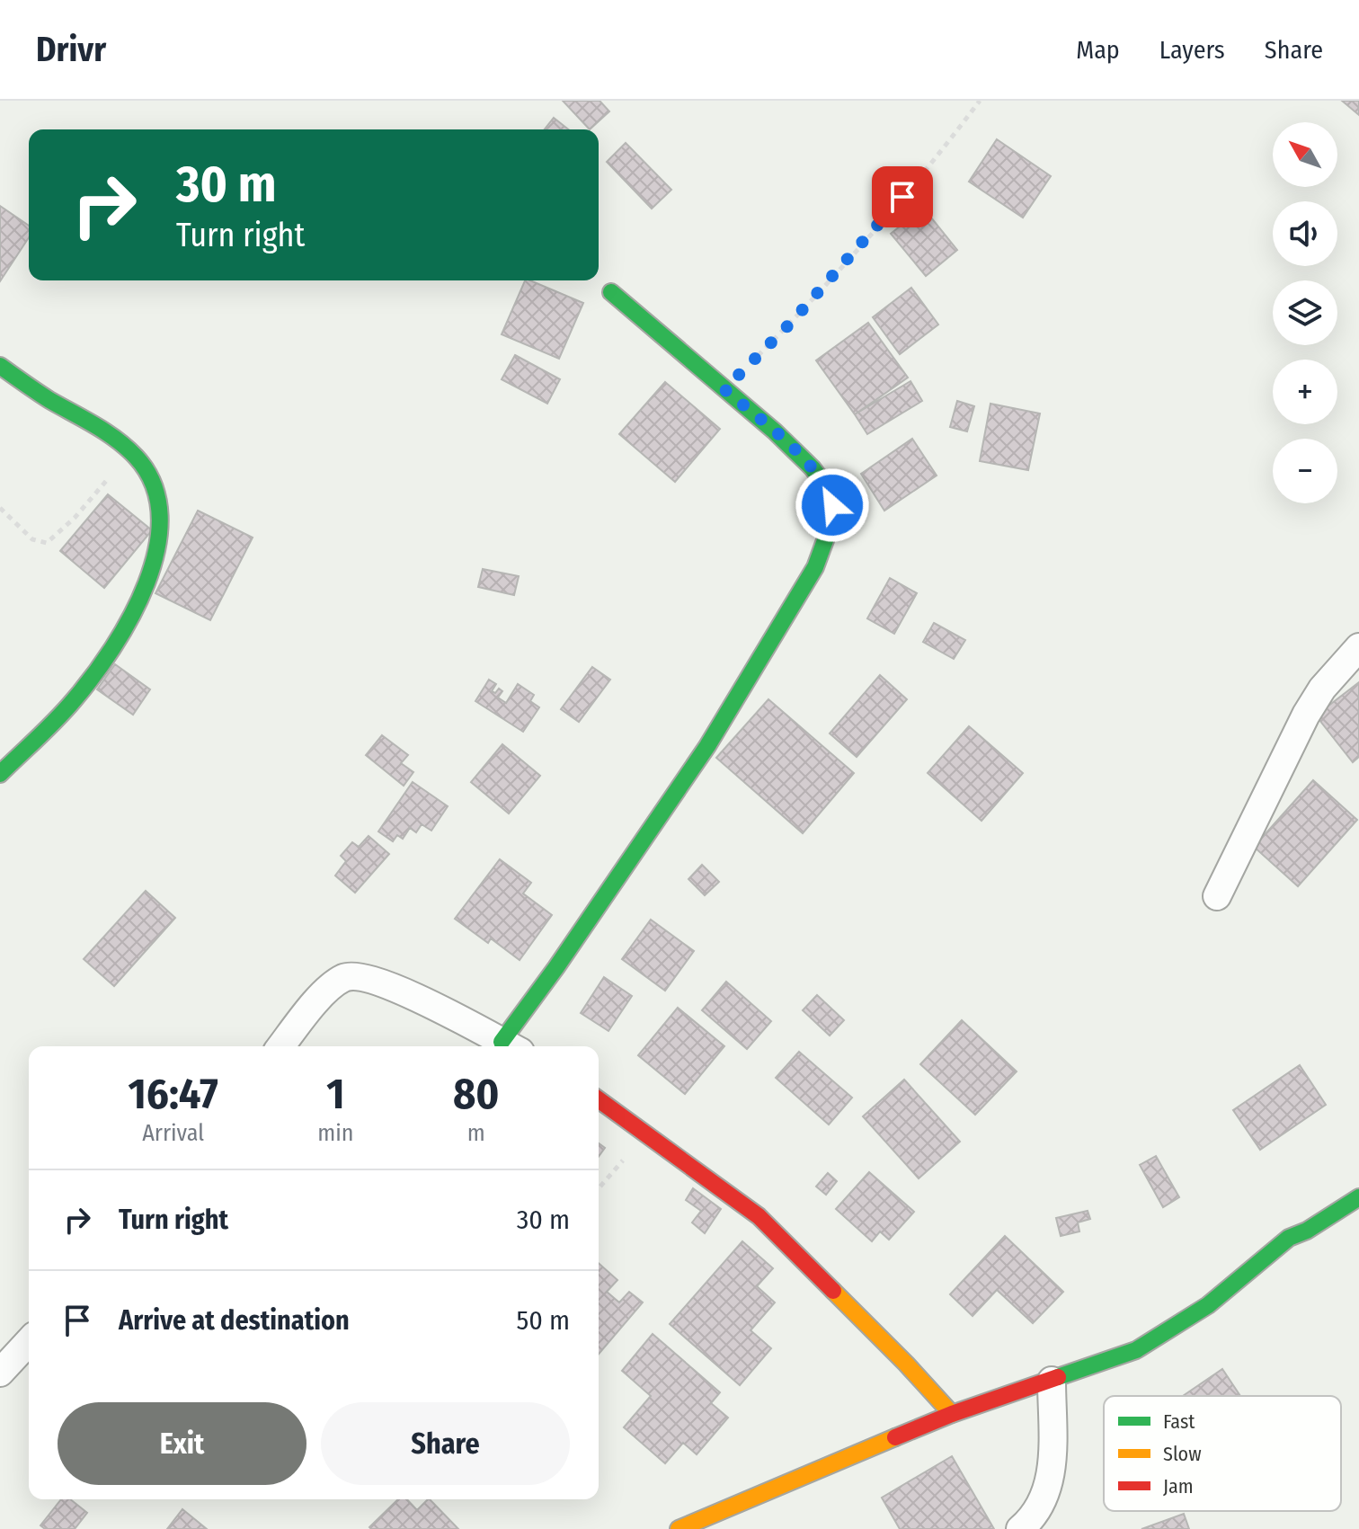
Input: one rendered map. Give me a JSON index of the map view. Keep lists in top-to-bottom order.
{
  "legend": ["Fast", "Slow", "Jam"],
  "north": "top left",
  "page": {
    "header": "Drivr",
    "nav": ["Map", "Layers", "Share"],
    "map_buttons": ["+", "−"],
    "turn": ["30 m", "Turn right"],
    "eta": [
      "16:47",
      "Arrival",
      "1",
      "min",
      "80",
      "m"
    ],
    "list": [
      {
        "name": "Turn right",
        "value": "30 m"
      },
      {
        "name": "Arrive at destination",
        "value": "50 m"
      }
    ],
    "buttons": ["Exit", "Share"]
  }
}
